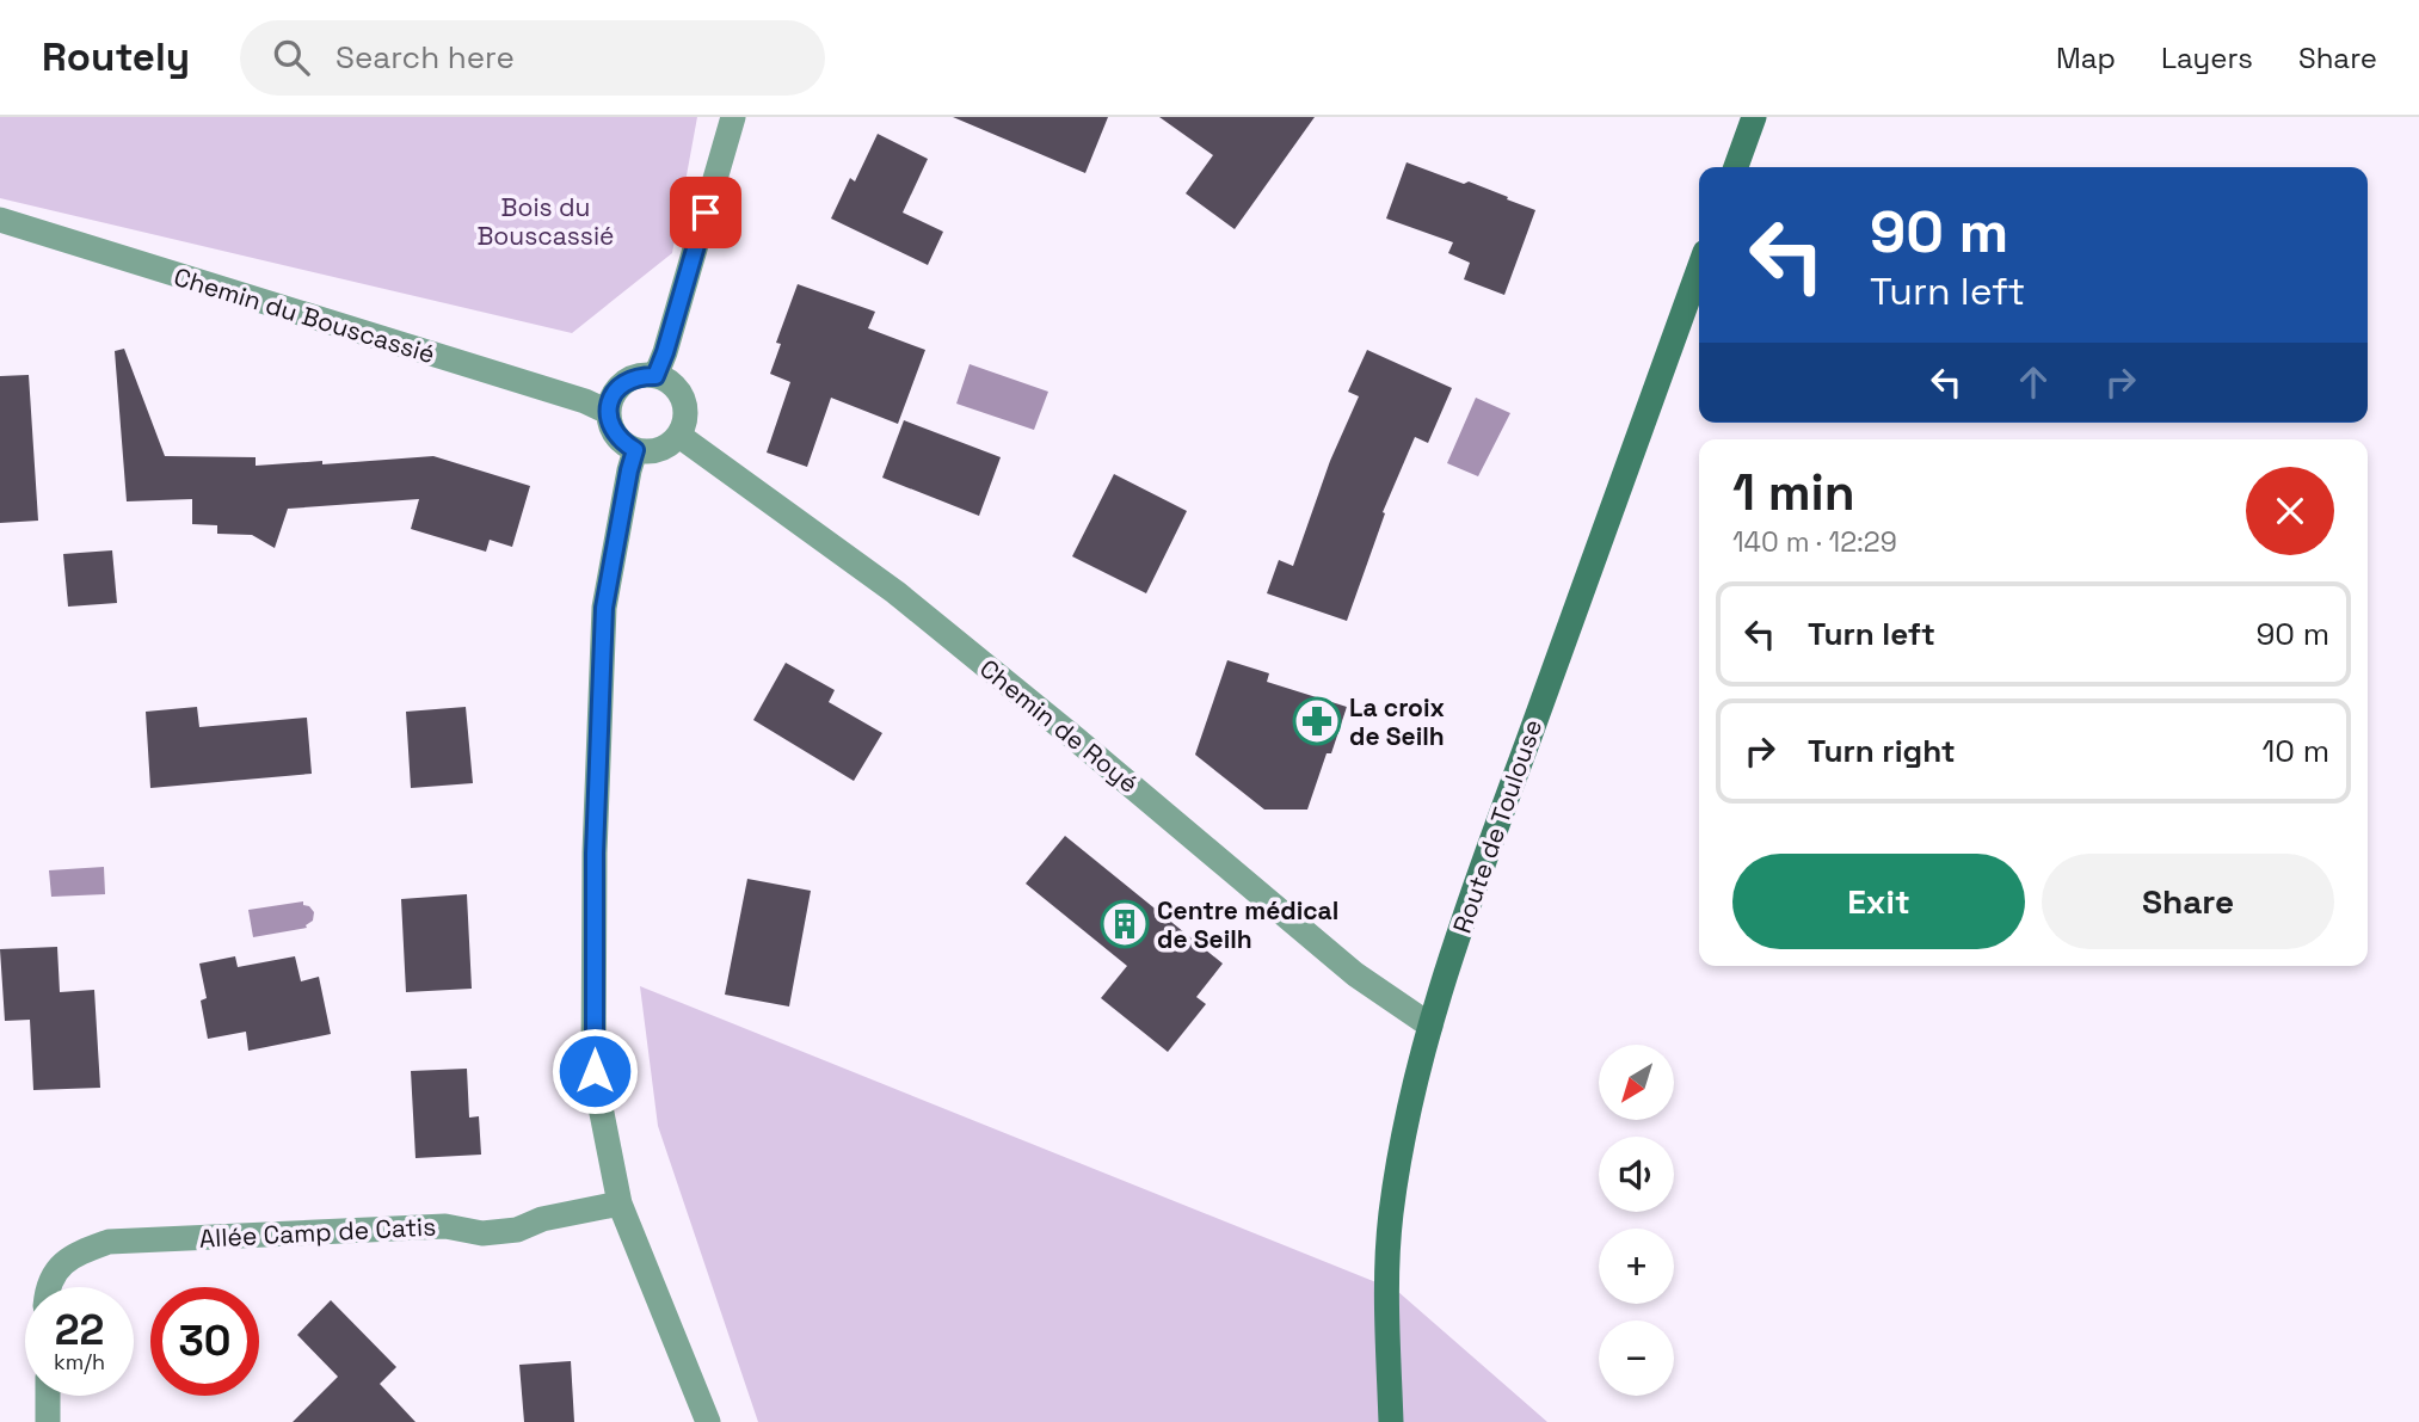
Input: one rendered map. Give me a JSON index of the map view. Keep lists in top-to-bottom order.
{
  "streets": {
    "main road": ["Route de Toulouse"],
    "street": ["Chemin du Bouscassié", "Chemin de Royé", "Allée Camp de Catis"]
  },
  "crossings": [
    ["Chemin du Bouscassié", "Chemin de Royé"],
    ["Chemin de Royé", "Route de Toulouse"]
  ],
  "parks": ["Bois du Bouscassié"],
  "places": {
    "pharmacy": ["La croix de Seilh"],
    "building": ["Centre médical de Seilh"]
  },
  "north": "bottom left",
  "page": {
    "header": "Routely",
    "search": "Search here",
    "nav": ["Map", "Layers", "Share"],
    "turn": ["90 m", "Turn left"],
    "heading": ["1 min", "140 m · 12:29"],
    "list": [
      {
        "name": "Turn left",
        "value": "90 m"
      },
      {
        "name": "Turn right",
        "value": "10 m"
      }
    ],
    "buttons": ["Exit", "Share"],
    "map_buttons": ["+", "−"],
    "speed": "22 km/h",
    "limit": "30"
  }
}
